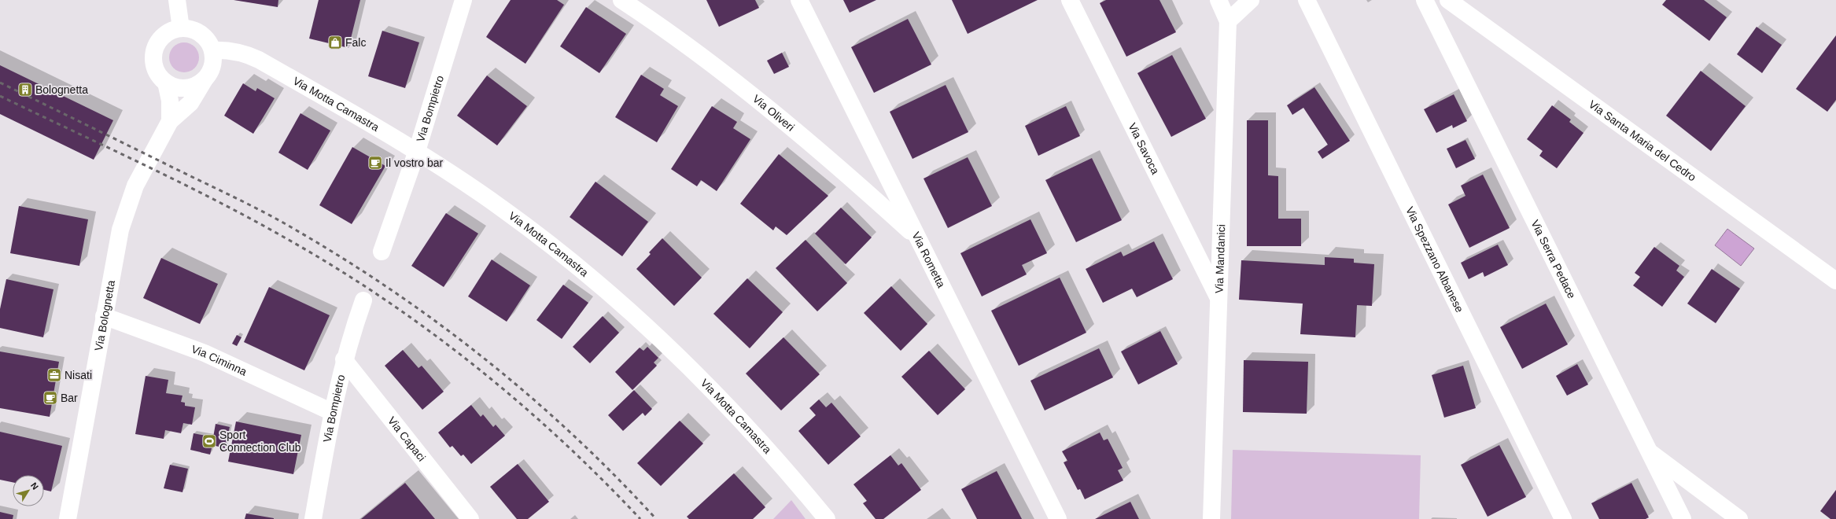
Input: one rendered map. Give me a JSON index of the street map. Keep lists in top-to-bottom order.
{
  "streets": {
    "street": [
      "Via Motta Camastra",
      "Via Bompietro",
      "Via Oliveri",
      "Via Santa Maria del Cedro",
      "Via Savoca",
      "Via Mandanici",
      "Via Rometta",
      "Via Spezzano Albanese",
      "Via Serra Pedace",
      "Via Bolognetta",
      "Via Ciminna",
      "Via Capaci"
    ]
  },
  "crossings": [
    ["Via Motta Camastra", "Via Bompietro"],
    ["Via Motta Camastra", "Via Bolognetta"],
    ["Via Bompietro", "Via Ciminna"],
    ["Via Bompietro", "Via Capaci"],
    ["Via Oliveri", "Via Rometta"],
    ["Via Savoca", "Via Mandanici"],
    ["Via Bolognetta", "Via Ciminna"]
  ],
  "places": {
    "shop": ["Falc"],
    "building": ["Bolognetta"],
    "cafe": ["Il vostro bar", "Bar"],
    "office": ["Nisati"],
    "sports": ["Sport Connection Club"]
  },
  "north": "top right"
}
